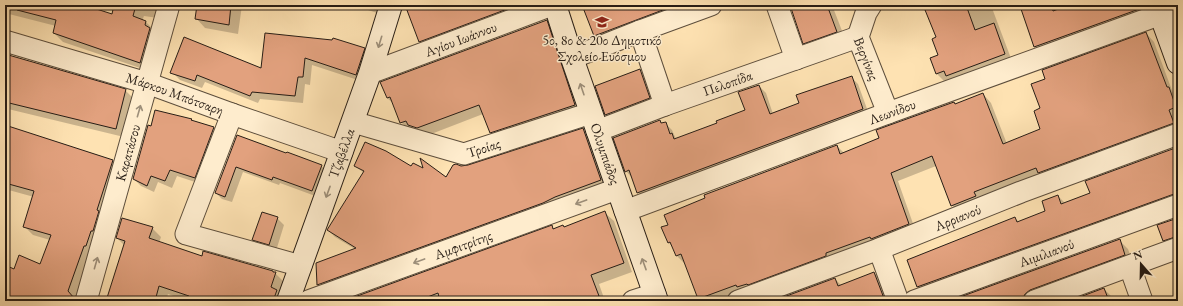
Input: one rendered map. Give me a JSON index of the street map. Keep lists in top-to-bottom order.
{
  "streets": {
    "street": [
      "Αγίου Ιωάννου",
      "Βεργίνας",
      "Πελοπίδα",
      "Μάρκου Μπότσαρη",
      "Λεωνίδου",
      "Τροίας",
      "Καρατάσου",
      "Ολυμπιάδος",
      "Τζαβέλλα",
      "Αρριανού",
      "Αμφιτρίτης",
      "Αιμιλιανού"
    ]
  },
  "crossings": [
    ["Αγίου Ιωάννου", "Ολυμπιάδος"],
    ["Αγίου Ιωάννου", "Τζαβέλλα"],
    ["Βεργίνας", "Πελοπίδα"],
    ["Βεργίνας", "Λεωνίδου"],
    ["Πελοπίδα", "Τροίας"],
    ["Πελοπίδα", "Ολυμπιάδος"],
    ["Μάρκου Μπότσαρη", "Καρατάσου"],
    ["Μάρκου Μπότσαρη", "Τζαβέλλα"],
    ["Λεωνίδου", "Ολυμπιάδος"],
    ["Τροίας", "Ολυμπιάδος"],
    ["Τροίας", "Τζαβέλλα"],
    ["Ολυμπιάδος", "Αμφιτρίτης"]
  ],
  "one_way": ["Καρατάσου", "Τζαβέλλα", "Αμφιτρίτης"],
  "places": {
    "school or university": ["5ο, 8ο & 20ο Δημοτικό Σχολείο Ευόσμου"]
  },
  "north": "top"
}
